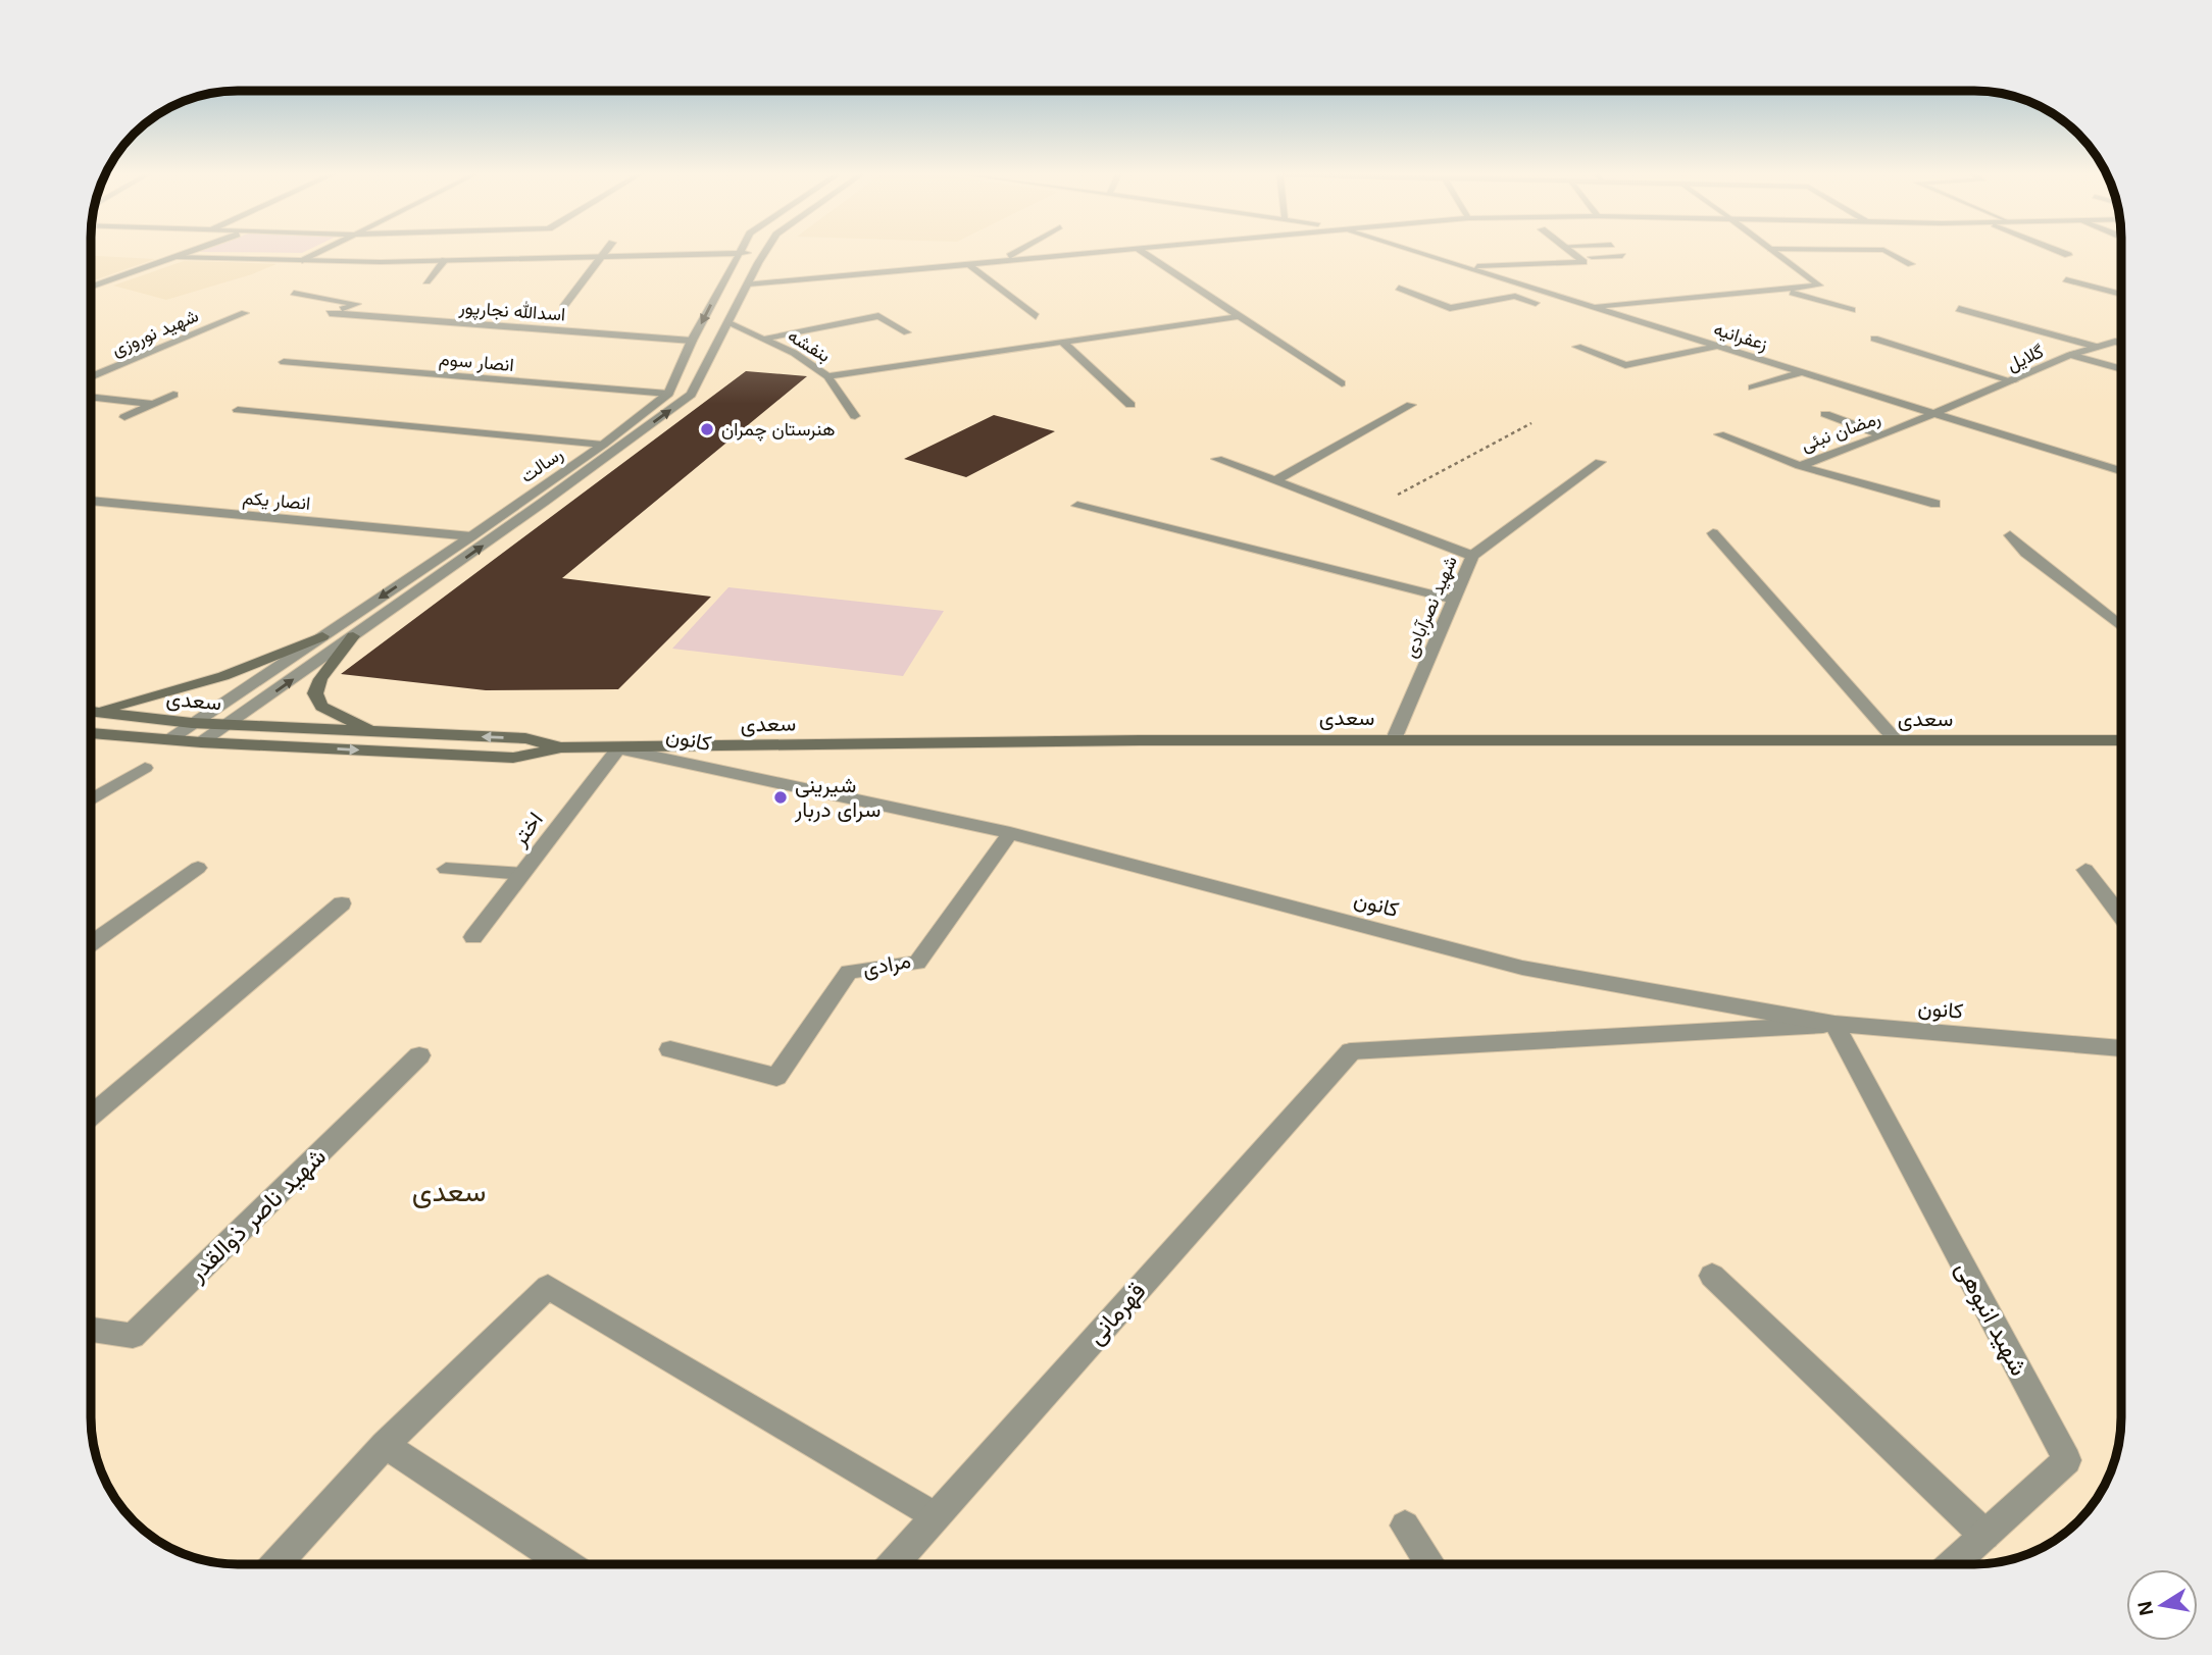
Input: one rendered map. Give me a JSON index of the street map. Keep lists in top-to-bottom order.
{
  "streets": {
    "main road": ["سعدی"],
    "street": [
      "اسدالله نجارپور",
      "شهید نوروزی",
      "زعفرانیه",
      "بنفشه",
      "گلایل",
      "انصار سوم",
      "رمضان نبئی",
      "رسالت",
      "انصار یکم",
      "شهید نصرآبادی",
      "کانون",
      "اختر",
      "مرادی",
      "شهید ناصر ذوالقدر",
      "قهرمانی",
      "شهید انبوهی"
    ]
  },
  "crossings": [
    ["اسدالله نجارپور", "رسالت"],
    ["زعفرانیه", "گلایل"],
    ["زعفرانیه", "رمضان نبئی"],
    ["بنفشه", "رسالت"],
    ["گلایل", "رمضان نبئی"],
    ["انصار سوم", "رسالت"],
    ["رسالت", "انصار یکم"],
    ["رسالت", "سعدی"],
    ["شهید نصرآبادی", "سعدی"],
    ["سعدی", "کانون"],
    ["سعدی", "اختر"],
    ["کانون", "اختر"],
    ["کانون", "مرادی"],
    ["کانون", "قهرمانی"],
    ["کانون", "شهید انبوهی"],
    ["قهرمانی", "شهید انبوهی"]
  ],
  "districts": ["سعدی"],
  "places": ["هنرستان چمران", "شیرینی سرای دربار"],
  "north": "left"
}
